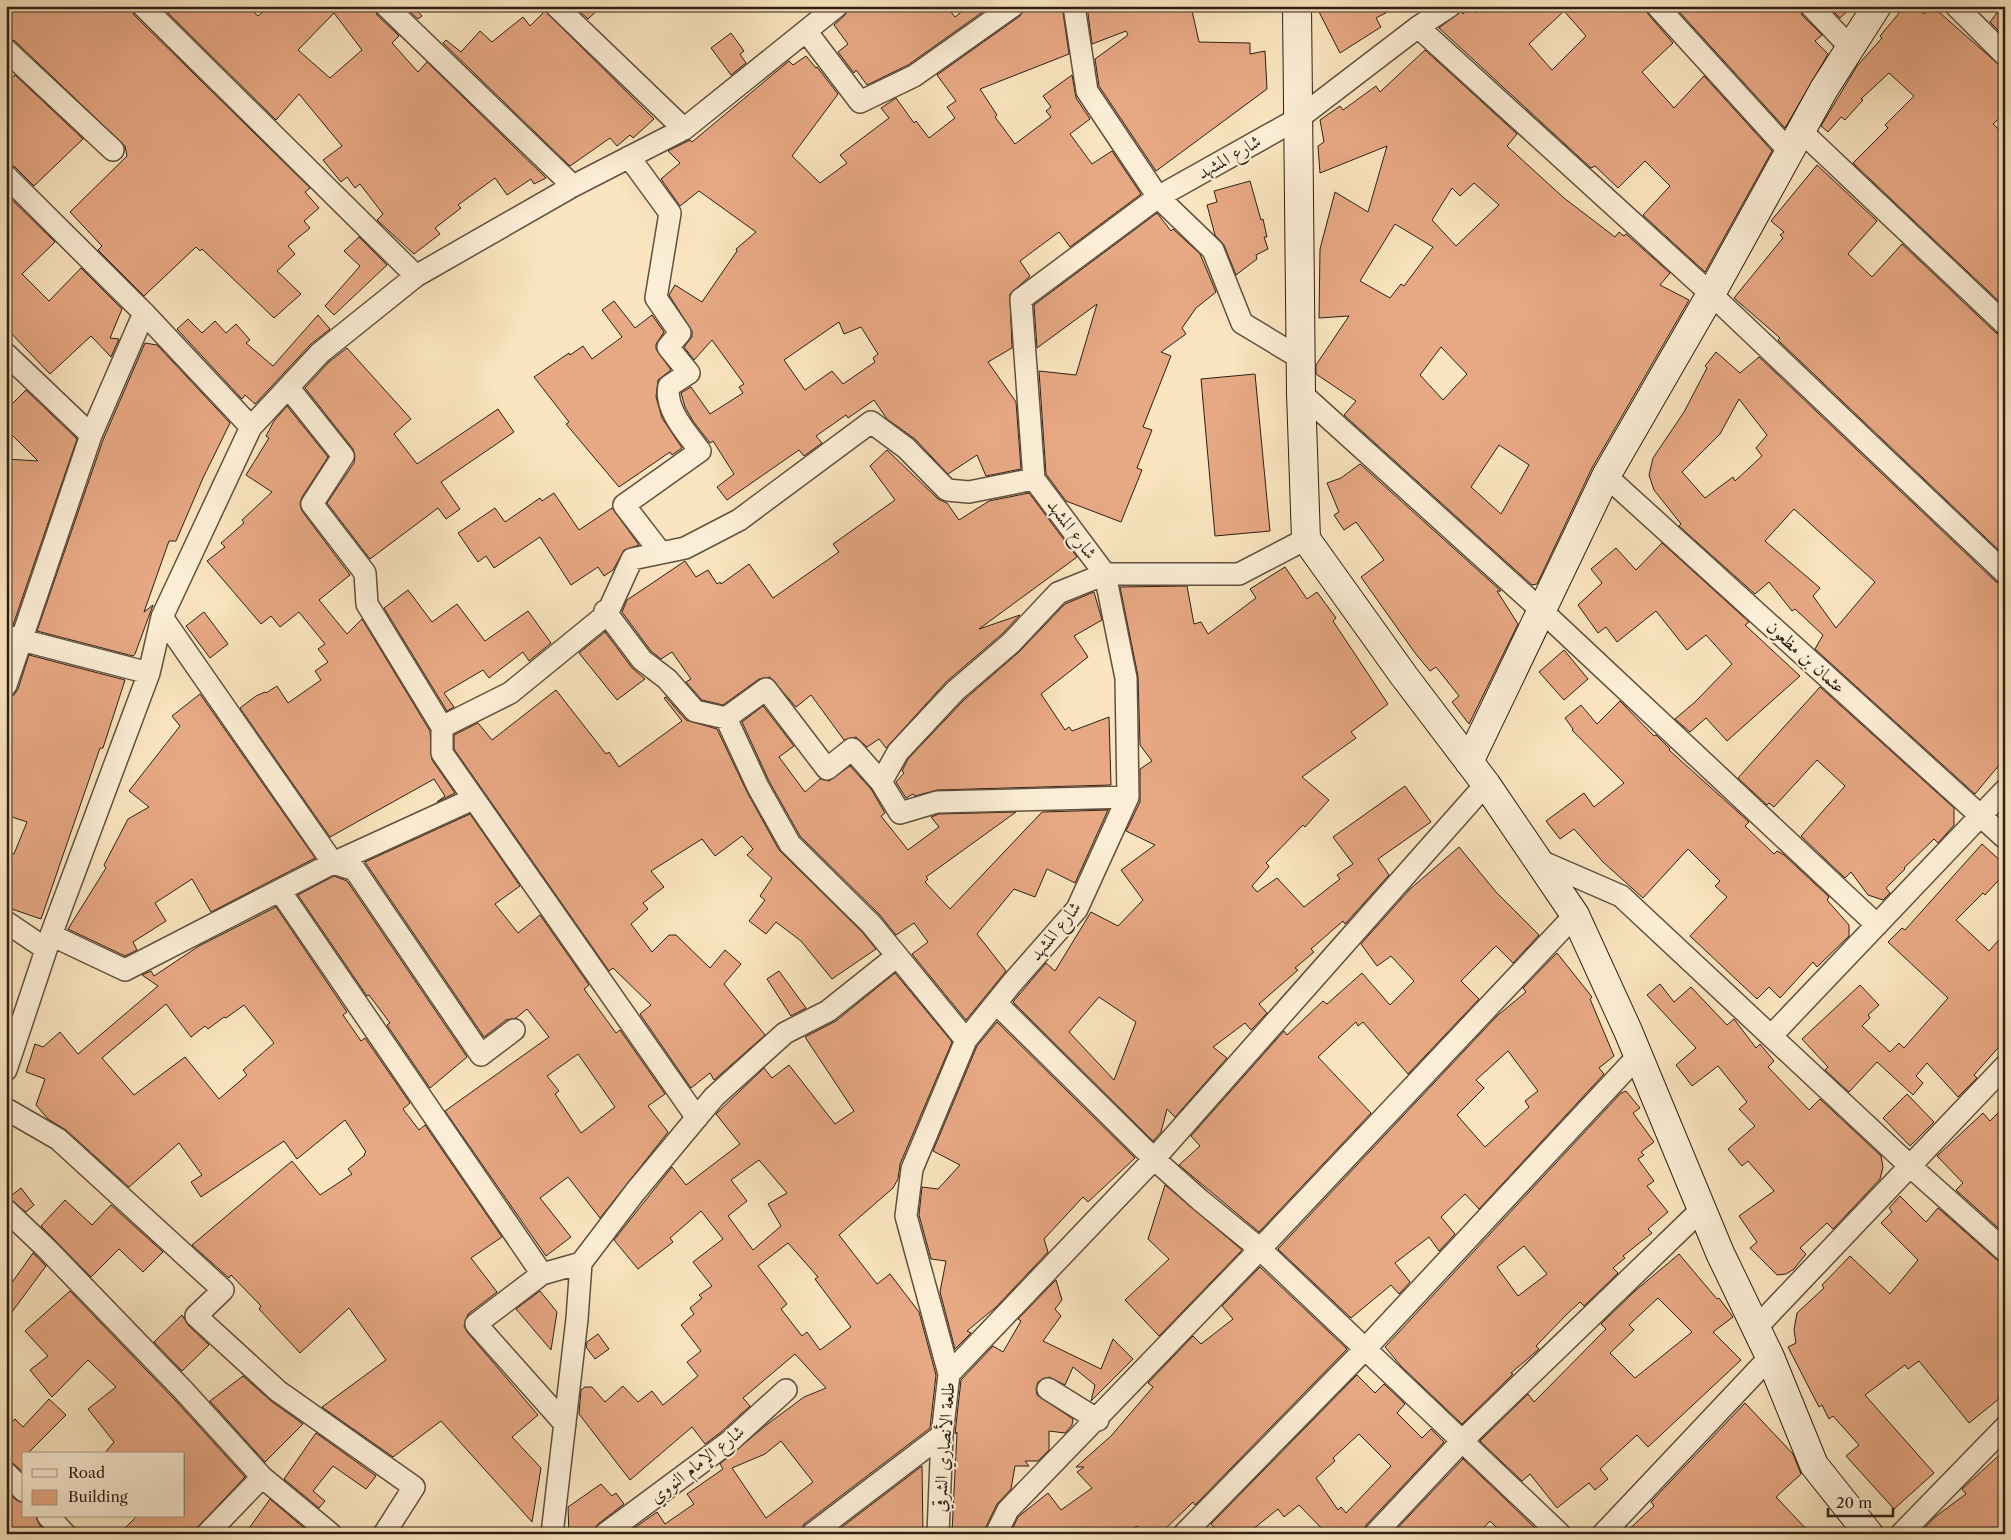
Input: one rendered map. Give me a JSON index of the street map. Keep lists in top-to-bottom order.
{
  "streets": {
    "street": [
      "شارع المشهد",
      "عثمان بن مظعون",
      "طلعة الأنصاري الشرقي",
      "شارع الإمام النووي"
    ]
  },
  "crossings": [
    ["شارع المشهد", "طلعة الأنصاري الشرقي"]
  ],
  "legend": ["Road", "Building"],
  "scale_bar": "20 m"
}
